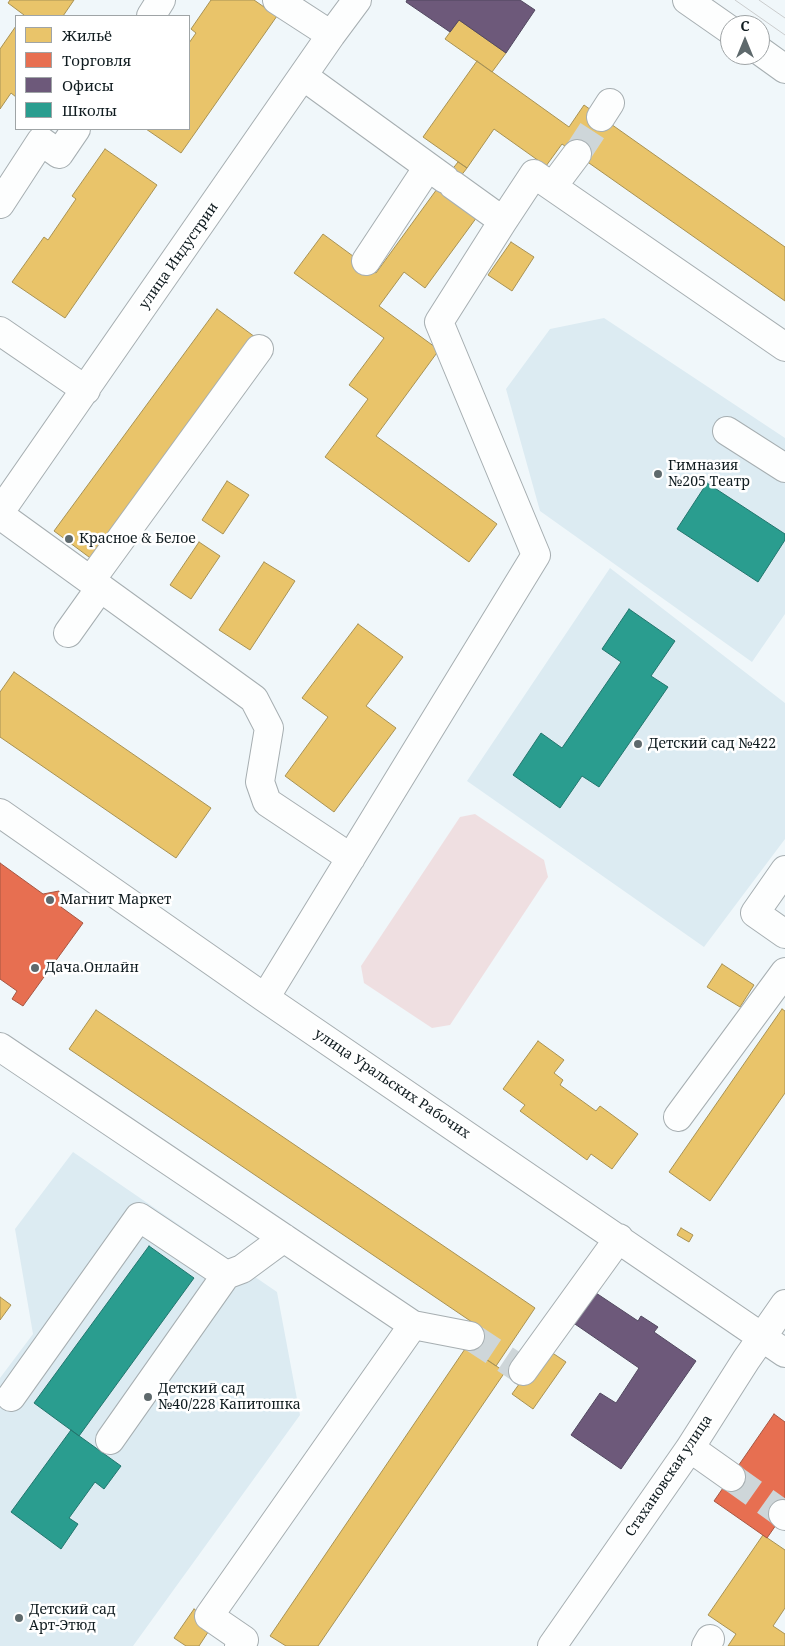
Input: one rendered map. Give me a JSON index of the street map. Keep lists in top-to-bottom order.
{
  "streets": {
    "street": ["улица Индустрии", "улица Уральских Рабочих", "Стахановская улица"]
  },
  "crossings": [
    ["улица Уральских Рабочих", "Стахановская улица"]
  ],
  "places": [
    "Гимназия №205 Театр",
    "Красное & Белое",
    "Детский сад №422",
    "Магнит Маркет",
    "Дача.Онлайн",
    "Детский сад №40/228 Капитошка",
    "Детский сад Арт-Этюд"
  ],
  "legend": [
    "Жильё",
    "Торговля",
    "Офисы",
    "Школы"
  ],
  "north": "top"
}
